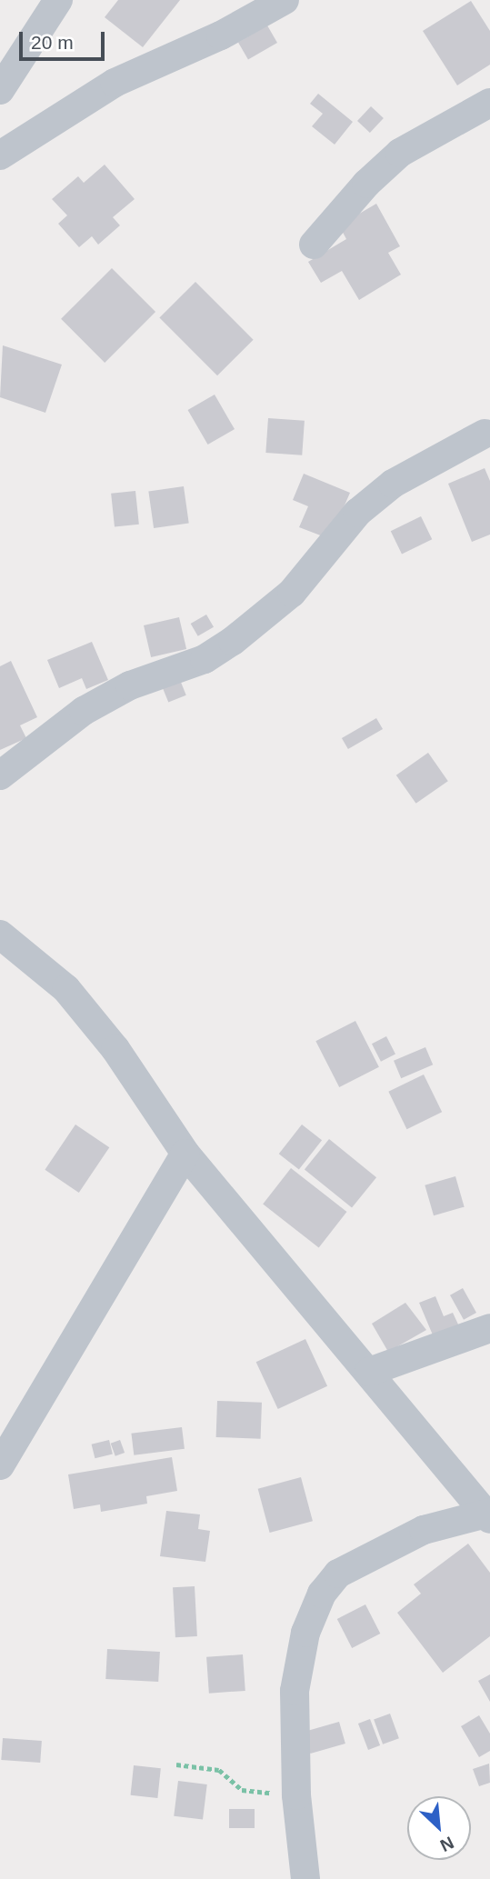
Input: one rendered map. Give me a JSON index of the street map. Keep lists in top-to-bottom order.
{
  "scale_bar": "20 m",
  "north": "bottom right"
}
